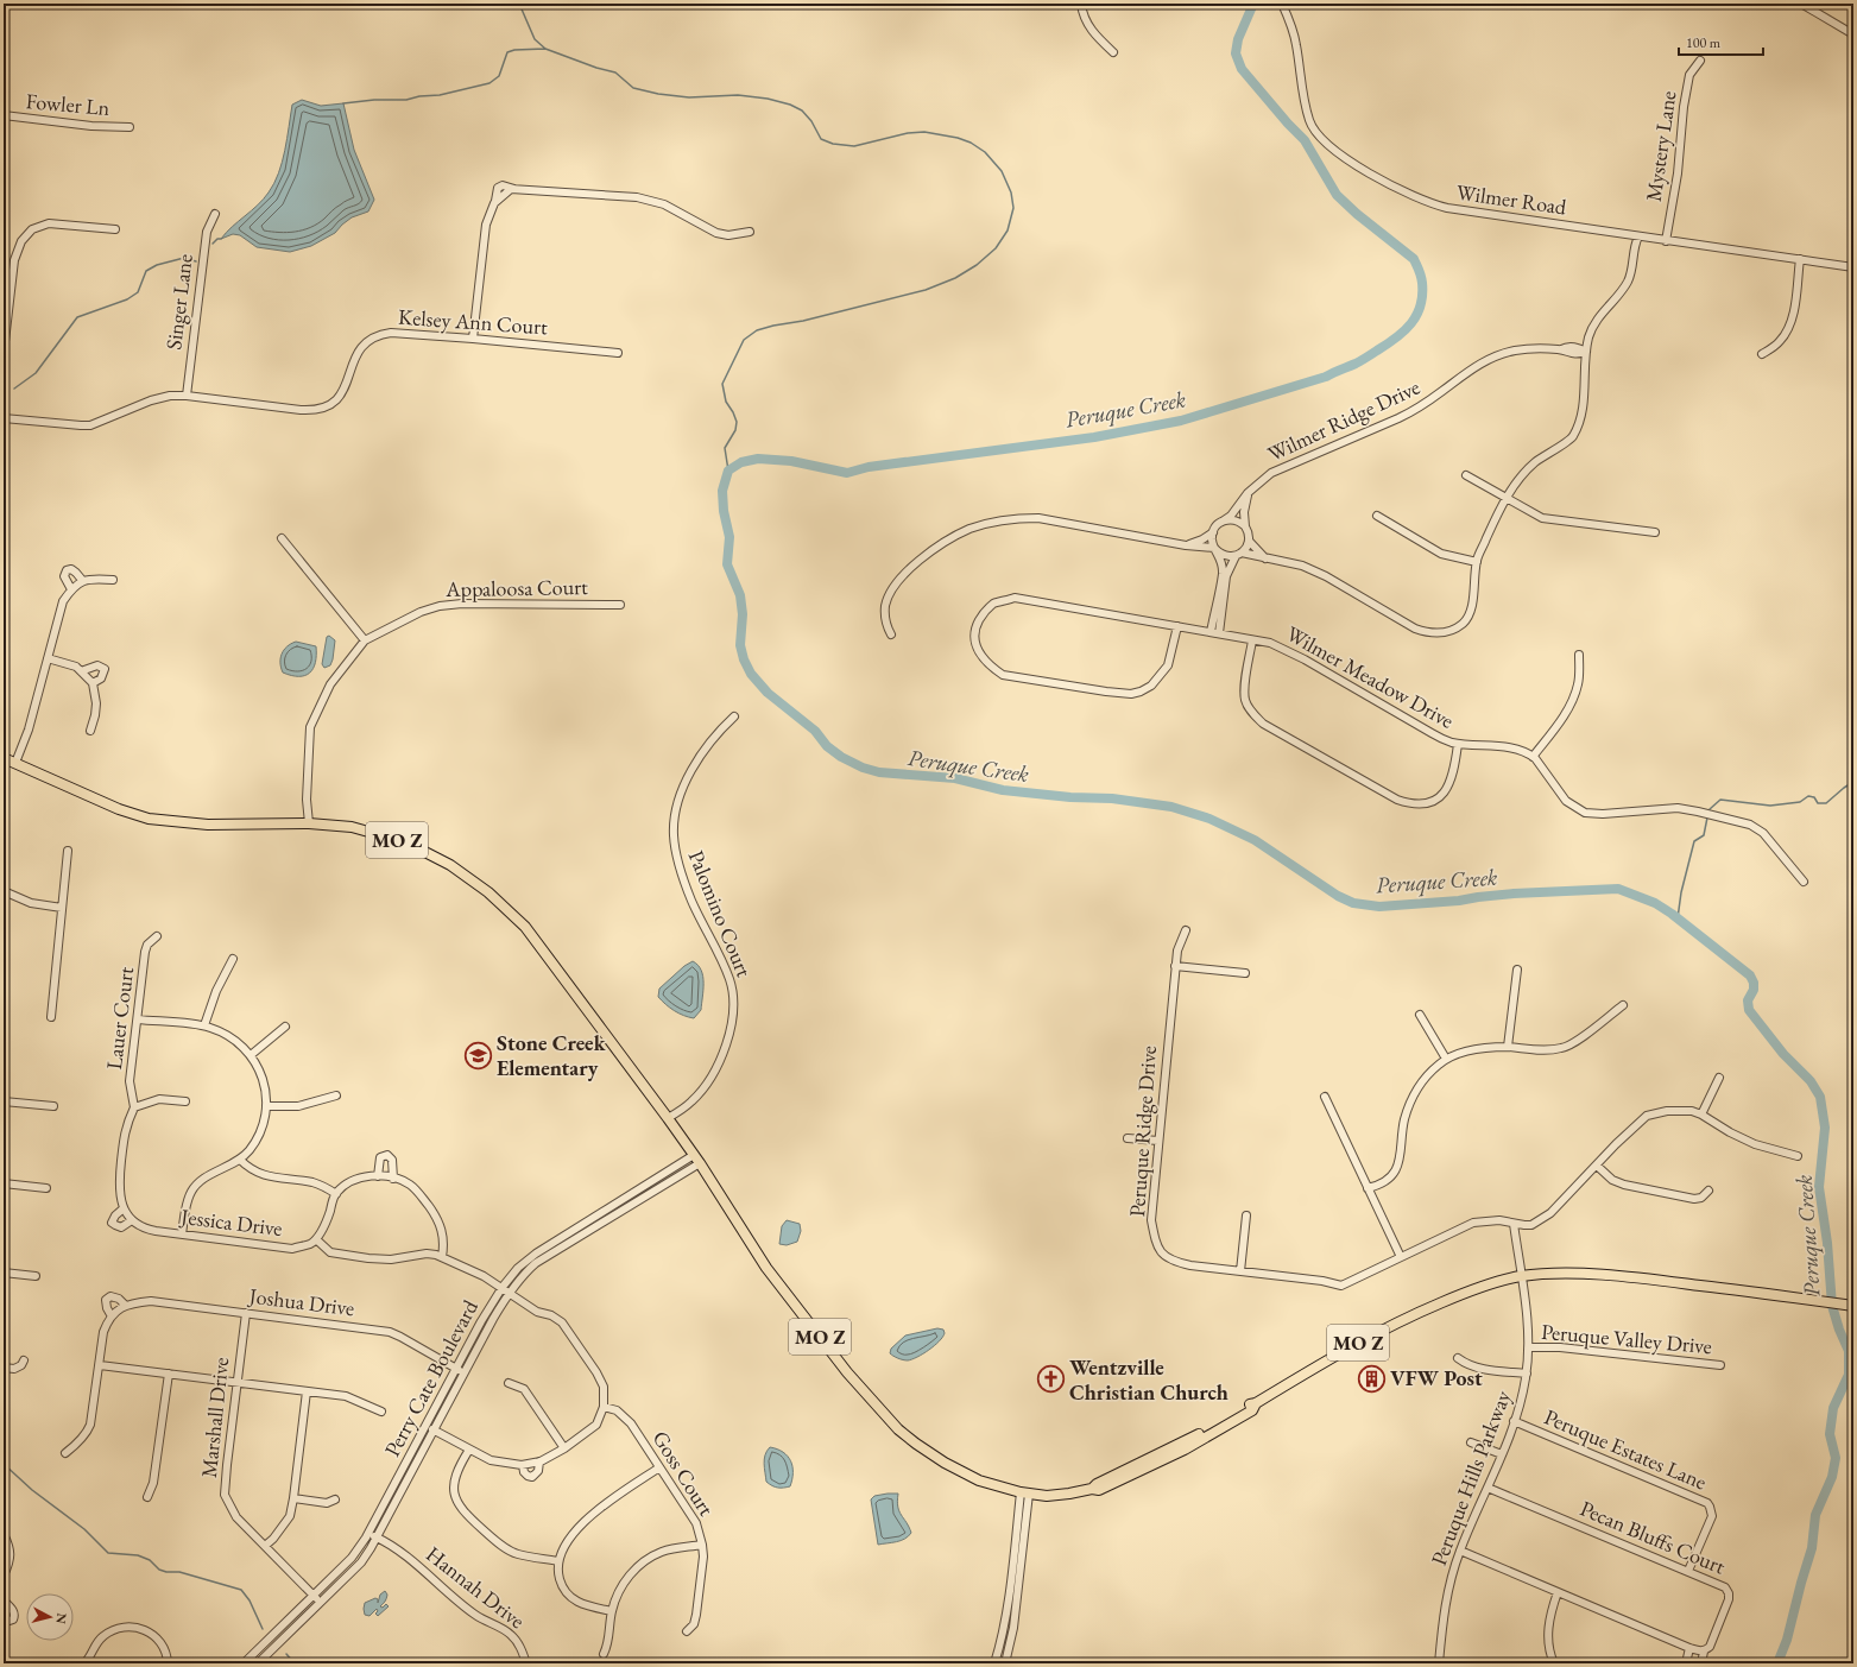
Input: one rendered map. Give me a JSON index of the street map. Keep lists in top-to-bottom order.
{
  "streets": {
    "main road": ["MO Z"],
    "street": [
      "Fowler Ln",
      "Mystery Lane",
      "Wilmer Road",
      "Singer Lane",
      "Kelsey Ann Court",
      "Wilmer Ridge Drive",
      "Appaloosa Court",
      "Wilmer Meadow Drive",
      "Palomino Court",
      "Lauer Court",
      "Peruque Ridge Drive",
      "Jessica Drive",
      "Joshua Drive",
      "Peruque Valley Drive",
      "Perry Cate Boulevard",
      "Marshall Drive",
      "Peruque Estates Lane",
      "Goss Court",
      "Peruque Hills Parkway",
      "Pecan Bluffs Court",
      "Hannah Drive"
    ]
  },
  "crossings": [
    ["Mystery Lane", "Wilmer Road"],
    ["Singer Lane", "Kelsey Ann Court"],
    ["Appaloosa Court", "MO Z"],
    ["MO Z", "Palomino Court"],
    ["MO Z", "Perry Cate Boulevard"],
    ["MO Z", "Peruque Hills Parkway"],
    ["Peruque Ridge Drive", "Peruque Hills Parkway"],
    ["Joshua Drive", "Perry Cate Boulevard"],
    ["Joshua Drive", "Marshall Drive"],
    ["Peruque Valley Drive", "Peruque Hills Parkway"],
    ["Perry Cate Boulevard", "Marshall Drive"],
    ["Perry Cate Boulevard", "Hannah Drive"],
    ["Peruque Estates Lane", "Peruque Hills Parkway"],
    ["Peruque Estates Lane", "Pecan Bluffs Court"],
    ["Peruque Hills Parkway", "Pecan Bluffs Court"]
  ],
  "water": ["Peruque Creek"],
  "places": {
    "school or university": ["Stone Creek Elementary"],
    "building": ["VFW Post"],
    "church": ["Wentzville Christian Church"]
  },
  "scale_bar": "100 m",
  "north": "right"
}
